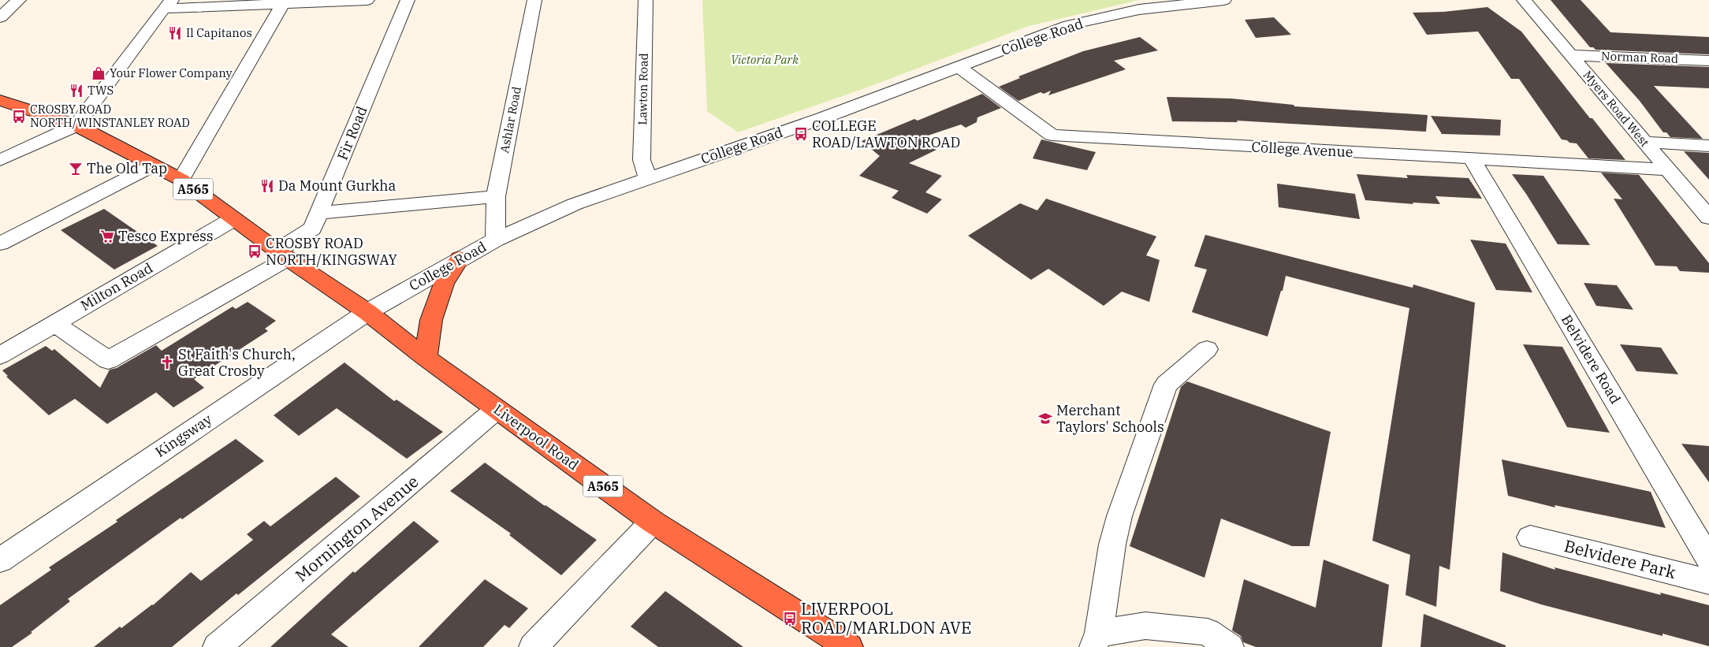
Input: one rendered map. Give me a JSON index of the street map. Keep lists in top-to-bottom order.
{
  "streets": {
    "highway": ["A565", "Liverpool Road"],
    "street": [
      "College Road",
      "Norman Road",
      "Lawton Road",
      "Myers Road West",
      "Ashlar Road",
      "Fir Road",
      "College Avenue",
      "Milton Road",
      "Belvidere Road",
      "Kingsway",
      "Mornington Avenue",
      "Belvidere Park"
    ]
  },
  "crossings": [
    ["College Road", "Lawton Road"],
    ["College Road", "Ashlar Road"],
    ["College Road", "College Avenue"],
    ["College Road", "A565"],
    ["College Road", "Kingsway"],
    ["College Road", "Liverpool Road"],
    ["Norman Road", "Myers Road West"],
    ["Myers Road West", "College Avenue"],
    ["Fir Road", "A565"],
    ["Fir Road", "Milton Road"],
    ["College Avenue", "Belvidere Road"],
    ["A565", "Milton Road"],
    ["A565", "Kingsway"],
    ["A565", "Liverpool Road"],
    ["Kingsway", "Liverpool Road"],
    ["Liverpool Road", "Mornington Avenue"]
  ],
  "parks": ["Victoria Park"],
  "places": {
    "restaurant": ["Il Capitanos", "TWS", "Da Mount Gurkha"],
    "shop": ["Your Flower Company"],
    "bus stop": [
      "CROSBY ROAD NORTH/WINSTANLEY ROAD",
      "COLLEGE ROAD/LAWTON ROAD",
      "CROSBY ROAD NORTH/KINGSWAY",
      "LIVERPOOL ROAD/MARLDON AVE"
    ],
    "bar": ["The Old Tap"],
    "supermarket": ["Tesco Express"],
    "church": ["St Faith's Church, Great Crosby"],
    "school or university": ["Merchant Taylors' Schools"]
  }
}
